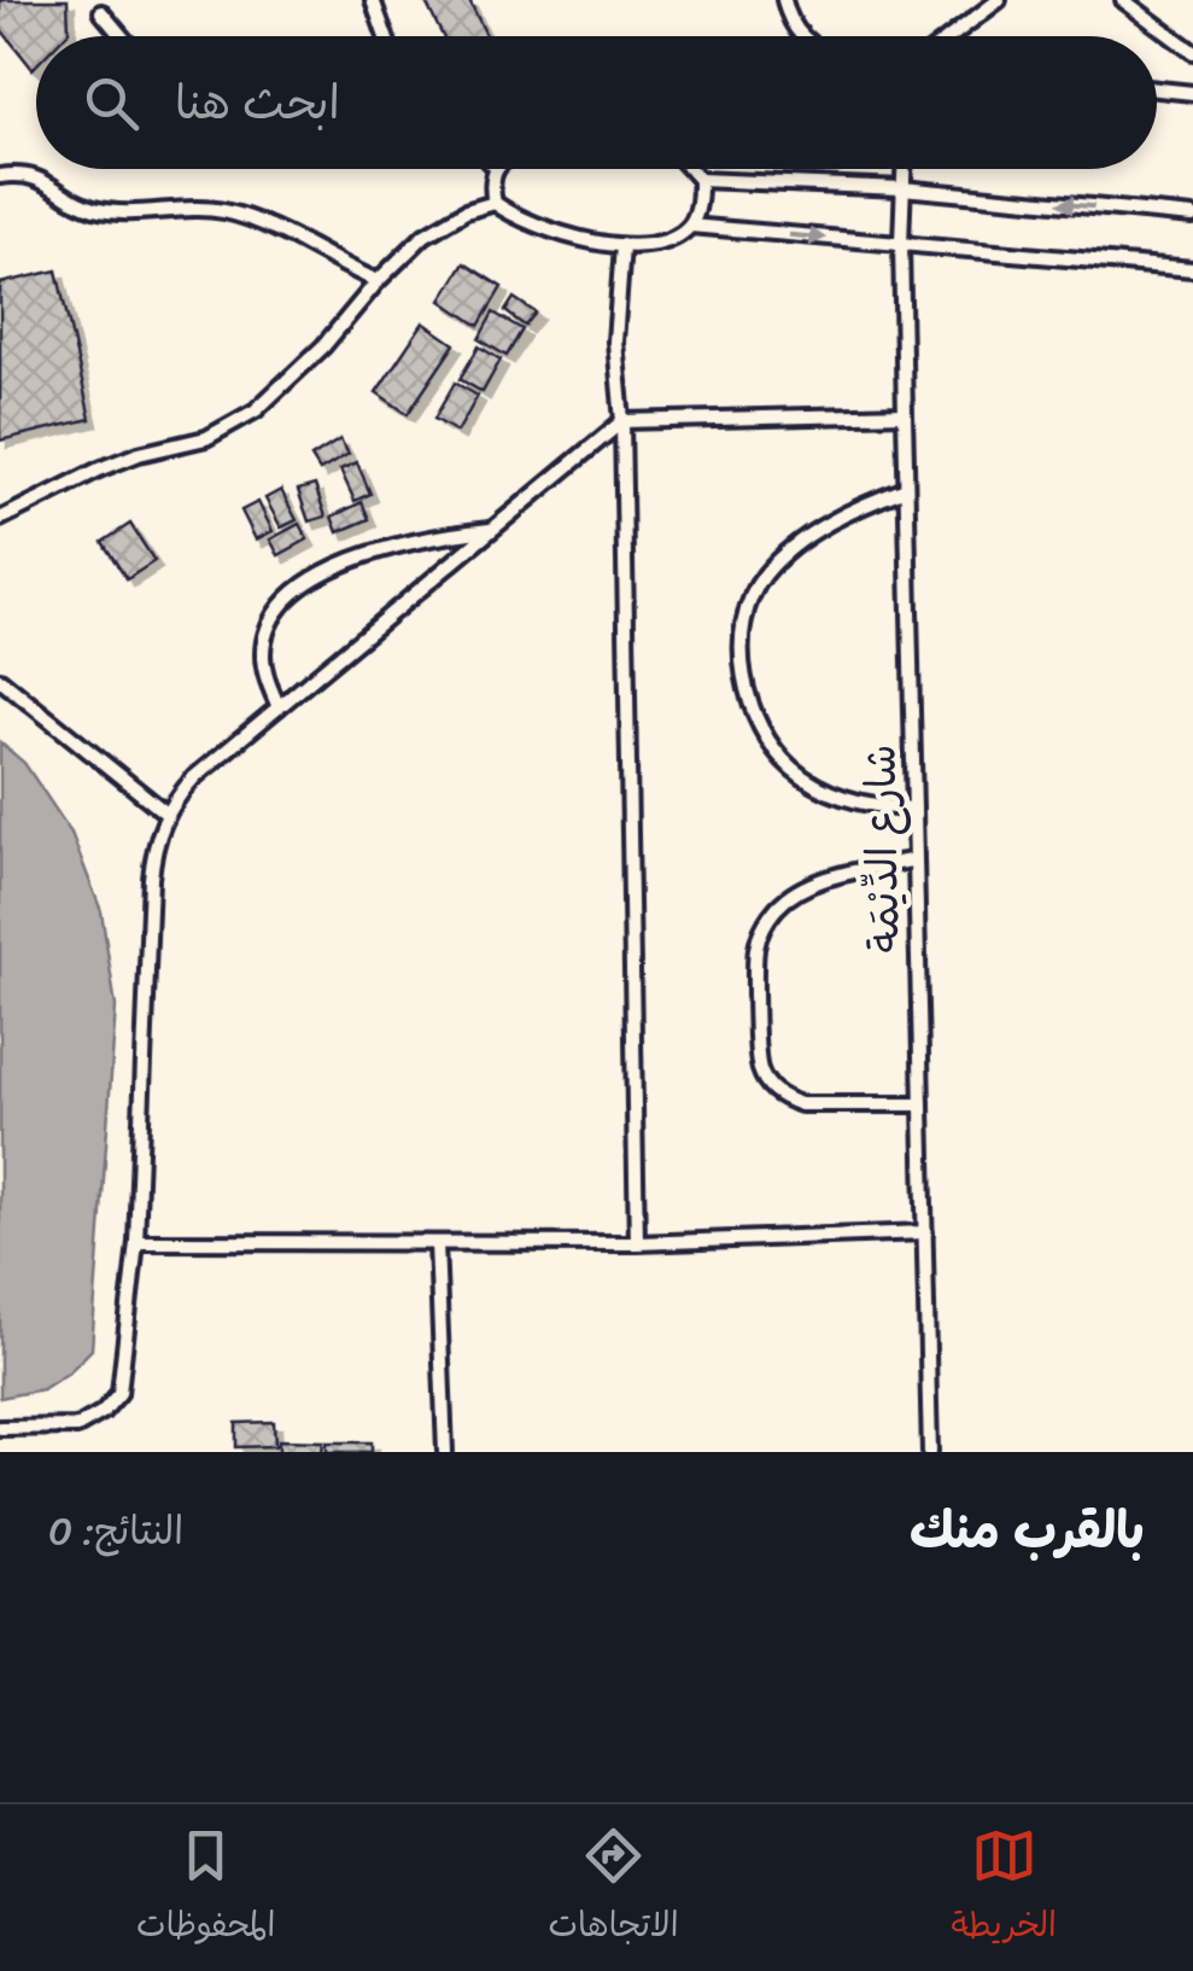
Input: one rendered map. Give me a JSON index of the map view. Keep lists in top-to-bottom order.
{
  "streets": {
    "lane": ["شارع الدِّيْمَة"]
  },
  "page": {
    "search": "ابحث هنا",
    "heading": ["بالقرب منك", "النتائج: 0"],
    "nav": ["الخريطة", "الاتجاهات", "المحفوظات"]
  }
}
